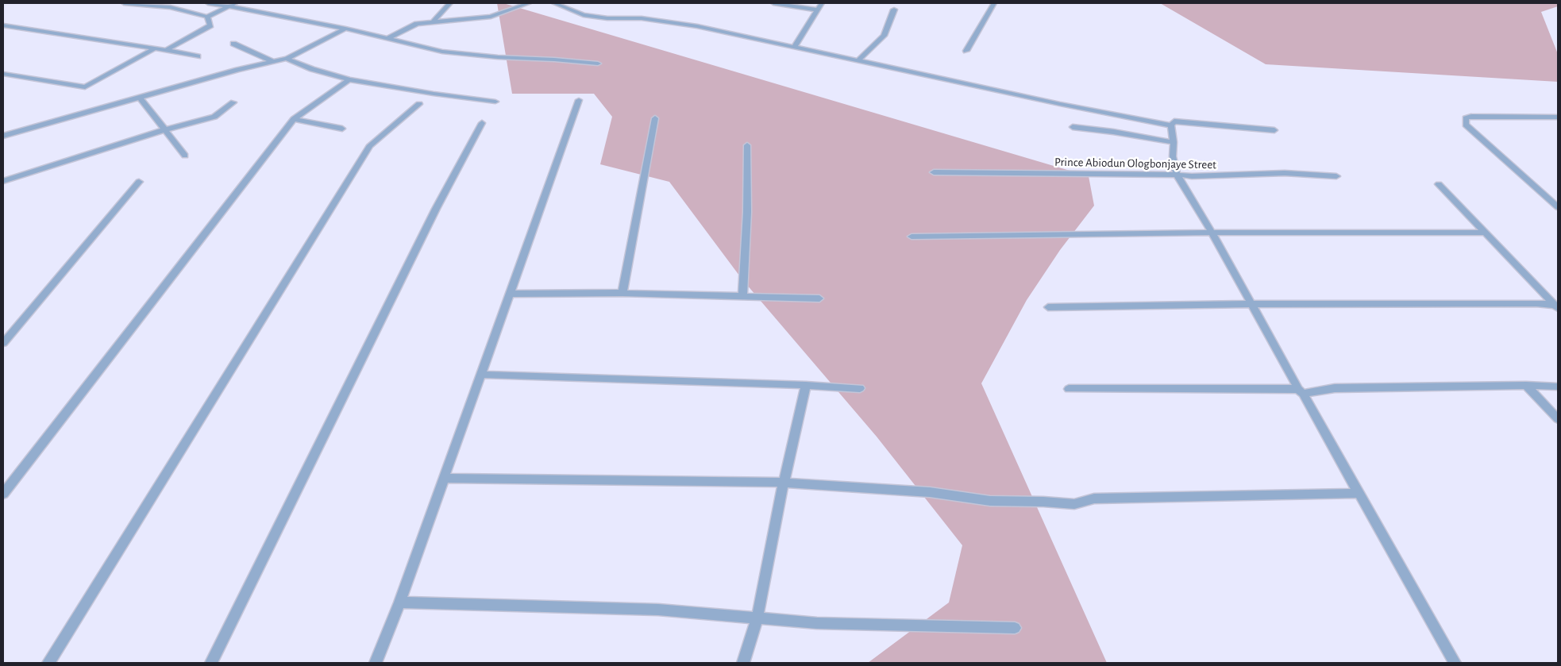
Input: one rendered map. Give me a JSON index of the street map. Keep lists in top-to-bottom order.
{
  "streets": {
    "street": ["Prince Abiodun Ologbonjaye Street"]
  }
}
